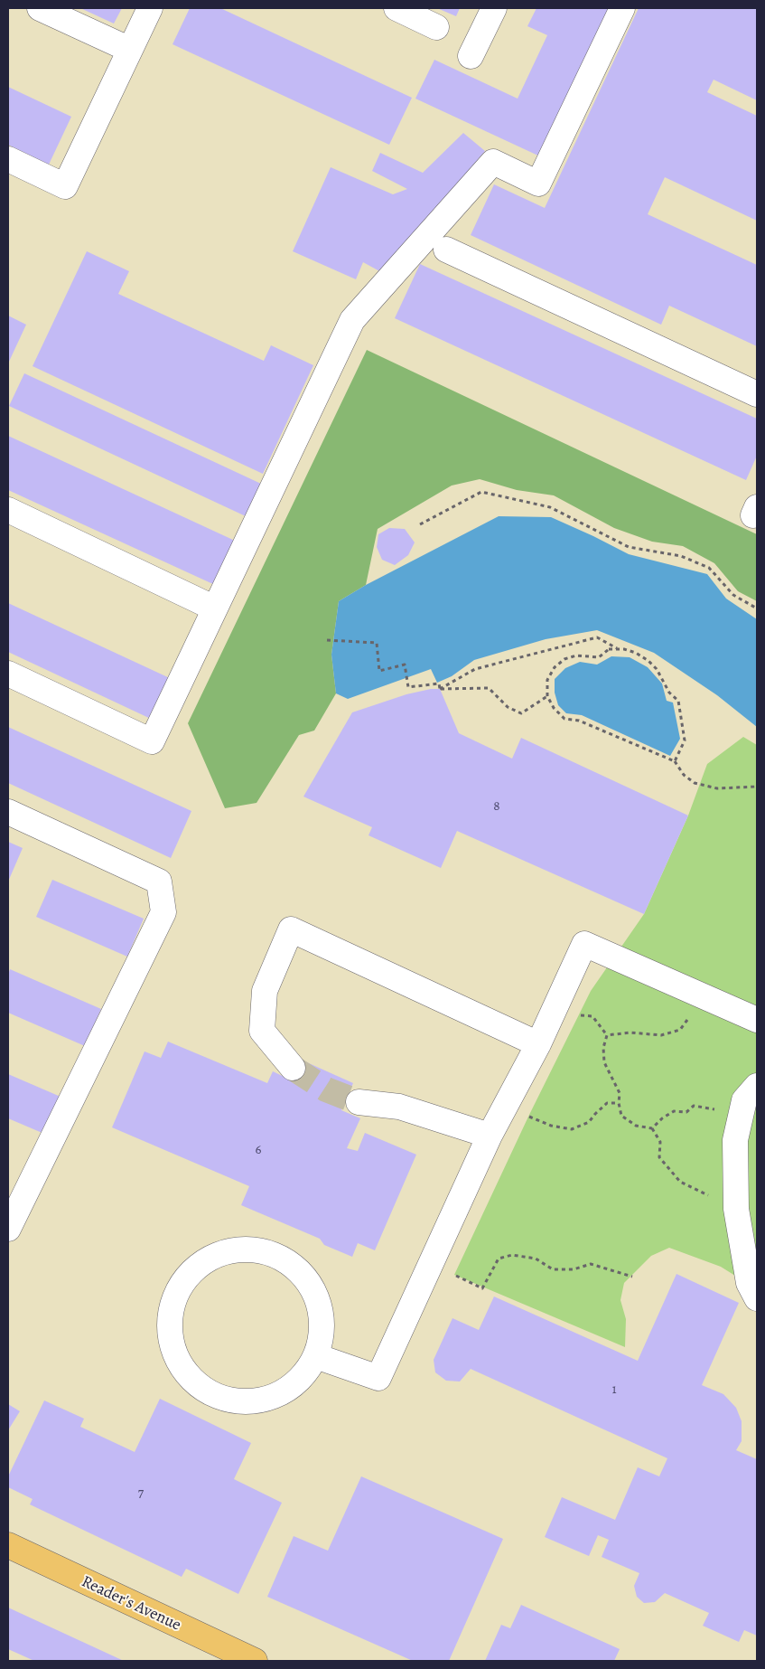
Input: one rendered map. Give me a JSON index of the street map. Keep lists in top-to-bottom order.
{
  "streets": {
    "main road": ["Reader's Avenue"]
  },
  "house_numbers": [
    "8",
    "6",
    "1",
    "7"
  ]
}
